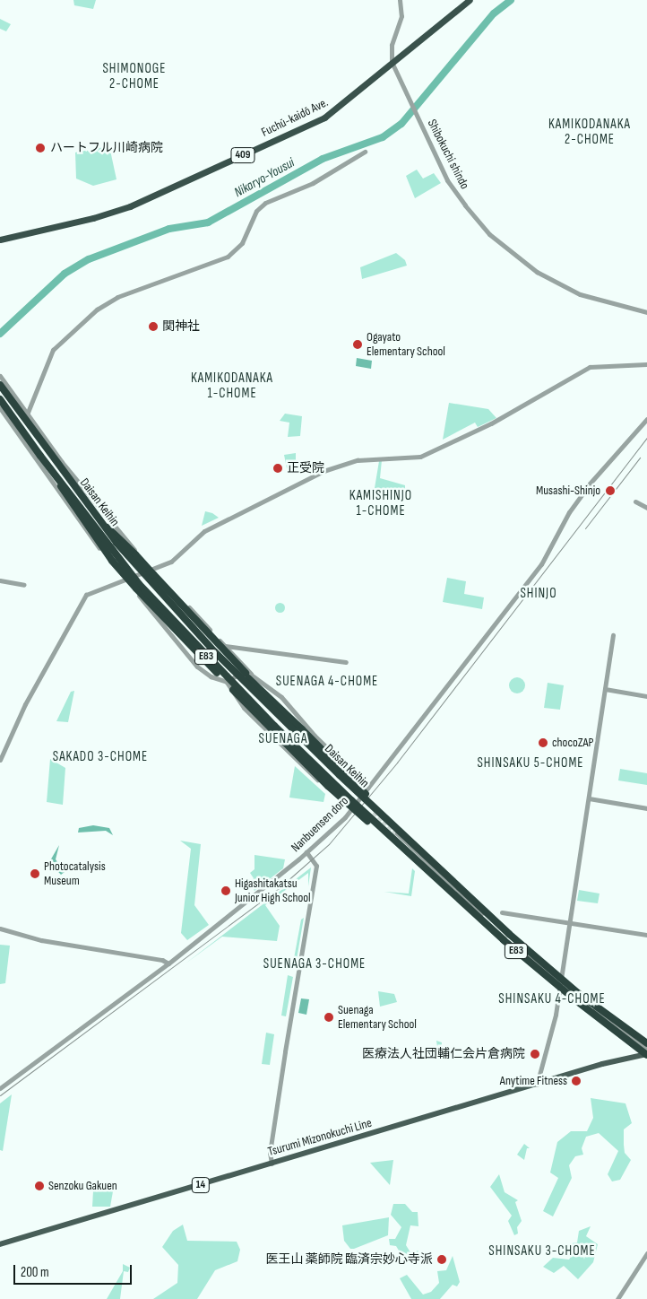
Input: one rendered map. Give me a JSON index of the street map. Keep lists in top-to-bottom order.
{
  "streets": {
    "highway": [
      "Fuchū-kaidō Ave.",
      "409",
      "Daisan Keihin",
      "E83"
    ],
    "main road": ["Tsurumi Mizonokuchi Line", "14"],
    "street": ["Shibokuchi shindo", "Nanbuensen doro"]
  },
  "crossings": [
    ["Fuchū-kaidō Ave.", "Shibokuchi shindo"],
    ["Daisan Keihin", "Tsurumi Mizonokuchi Line"]
  ],
  "districts": [
    "SHIMONOGE 2-CHOME",
    "KAMIKODANAKA 2-CHOME",
    "KAMIKODANAKA 1-CHOME",
    "KAMISHINJO 1-CHOME",
    "SHINJO",
    "SUENAGA 4-CHOME",
    "SUENAGA",
    "SAKADO 3-CHOME",
    "SHINSAKU 5-CHOME",
    "SUENAGA 3-CHOME",
    "SHINSAKU 4-CHOME",
    "SHINSAKU 3-CHOME"
  ],
  "water": ["Nikaryo-Yousui"],
  "places": [
    "ハートフル川崎病院",
    "関神社",
    "Ogayato Elementary School",
    "正受院",
    "Musashi-Shinjo",
    "chocoZAP",
    "Photocatalysis Museum",
    "Higashitakatsu Junior High School",
    "Suenaga Elementary School",
    "医療法人社団輔仁会片倉病院",
    "Anytime Fitness",
    "Senzoku Gakuen",
    "医王山 薬師院 臨済宗妙心寺派"
  ],
  "scale_bar": "200 m"
}
